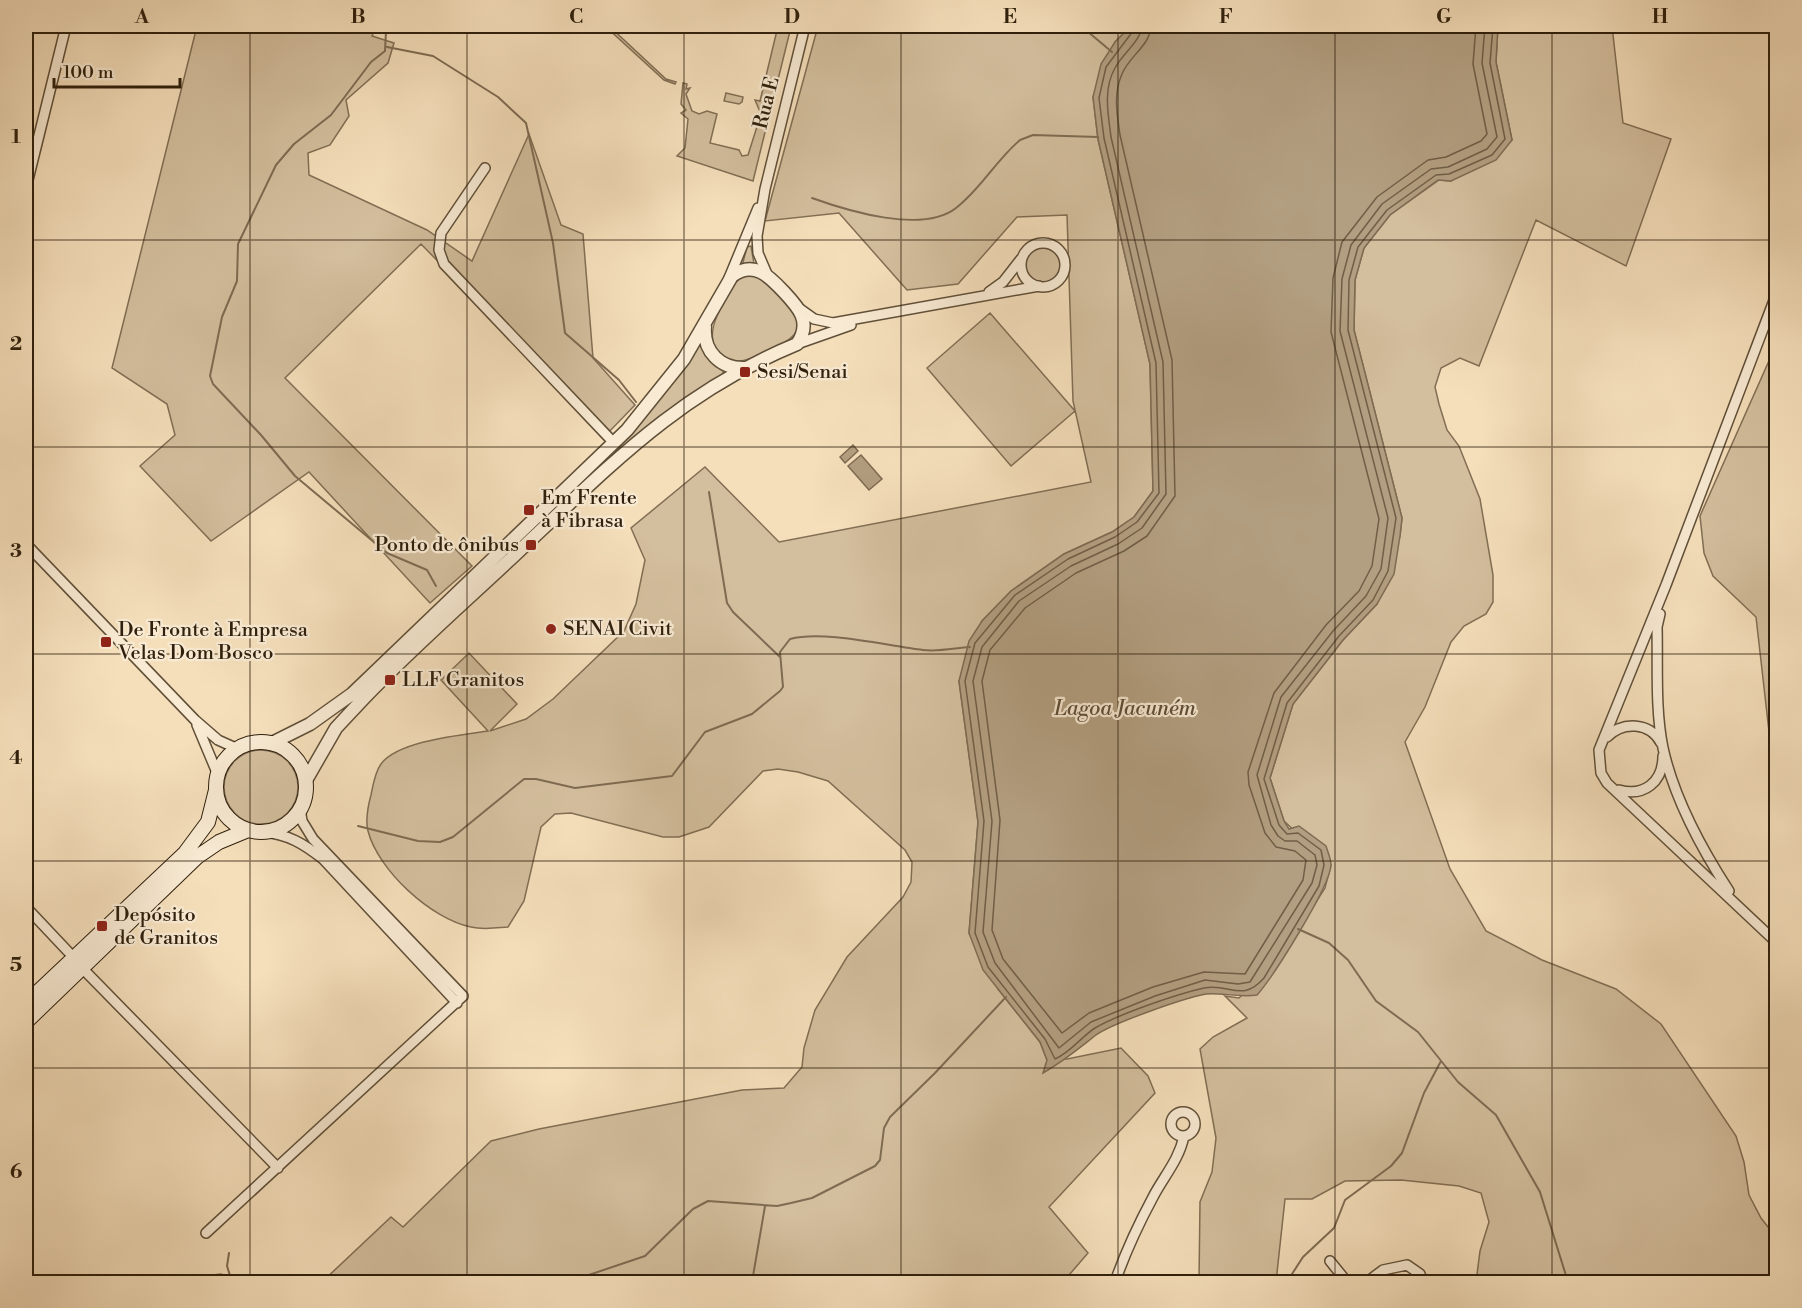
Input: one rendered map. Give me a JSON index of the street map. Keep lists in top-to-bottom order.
{
  "streets": {
    "street": ["Rua E"]
  },
  "water": ["Lagoa Jacuném"],
  "places": {
    "transit": [
      "Sesi/Senai",
      "Em Frente à Fibrasa",
      "Ponto de ônibus",
      "De Fronte à Empresa Velas Dom Bosco",
      "LLF Granitos",
      "Depósito de Granitos"
    ],
    "other": ["SENAI Civit"]
  },
  "scale_bar": "100 m",
  "grid": {
    "columns": [
      "A",
      "B",
      "C",
      "D",
      "E",
      "F",
      "G",
      "H"
    ],
    "rows": [
      "1",
      "2",
      "3",
      "4",
      "5",
      "6"
    ]
  }
}
